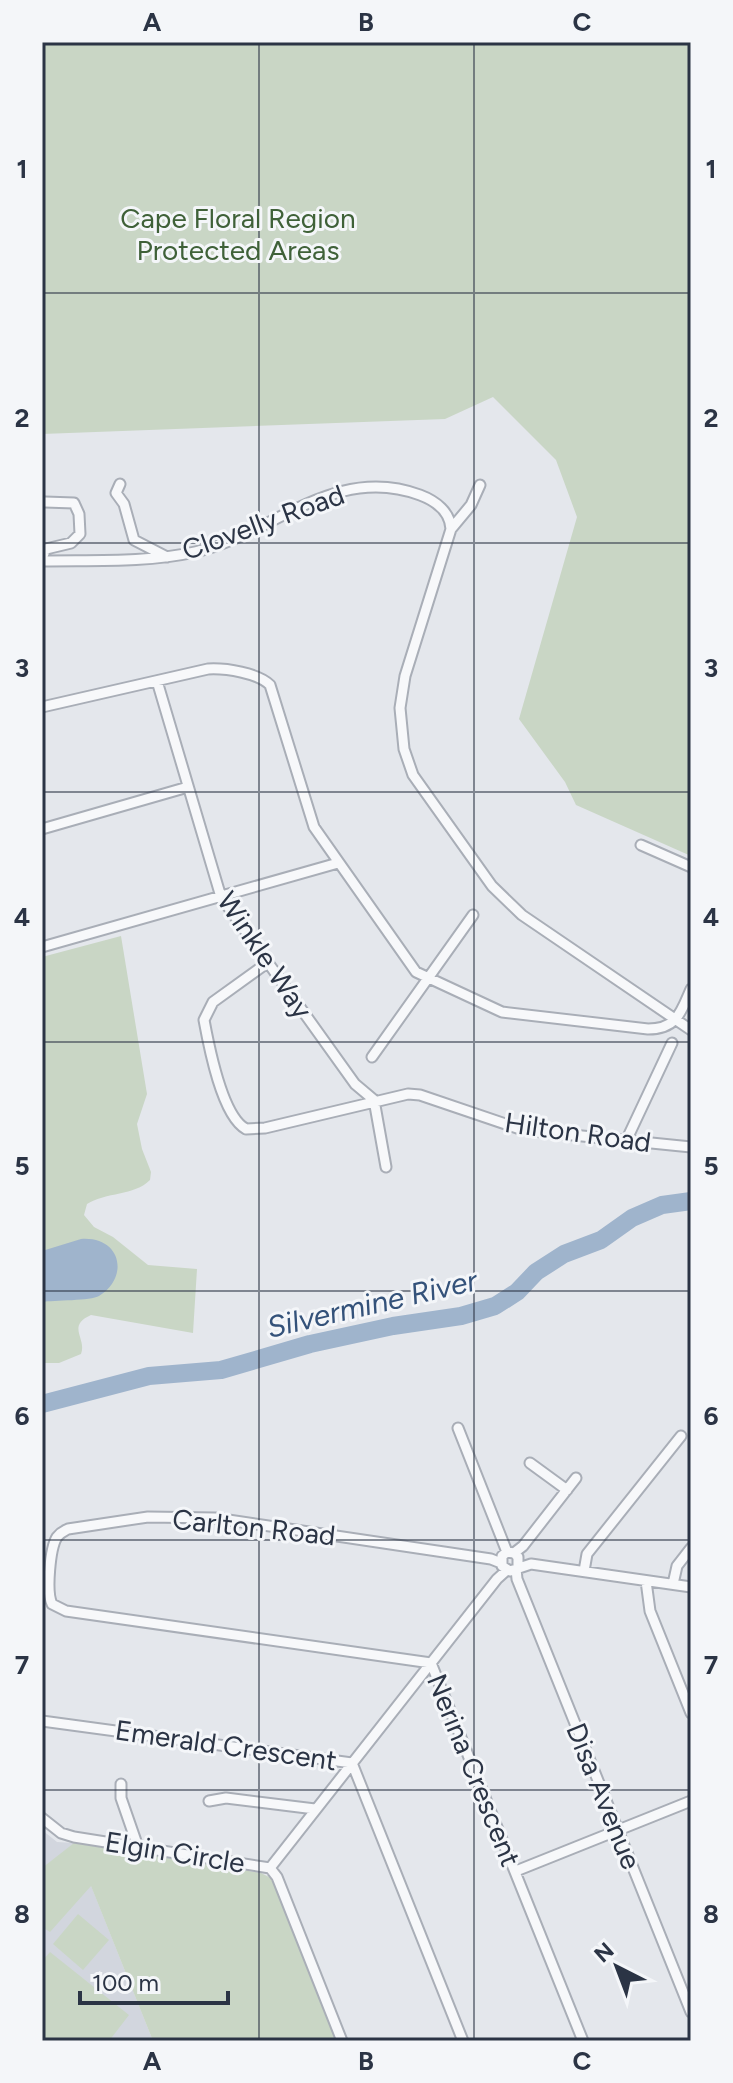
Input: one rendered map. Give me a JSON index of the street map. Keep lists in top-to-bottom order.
{
  "streets": {
    "street": [
      "Clovelly Road",
      "Winkle Way",
      "Hilton Road",
      "Carlton Road",
      "Emerald Crescent",
      "Nerina Crescent",
      "Disa Avenue",
      "Elgin Circle"
    ]
  },
  "crossings": [
    ["Winkle Way", "Hilton Road"],
    ["Carlton Road", "Nerina Crescent"],
    ["Carlton Road", "Disa Avenue"]
  ],
  "water": ["Silvermine River"],
  "parks": ["Cape Floral Region Protected Areas"],
  "scale_bar": "100 m",
  "north": "top left",
  "grid": {
    "columns": ["A", "B", "C"],
    "rows": [
      "1",
      "2",
      "3",
      "4",
      "5",
      "6",
      "7",
      "8"
    ]
  }
}
